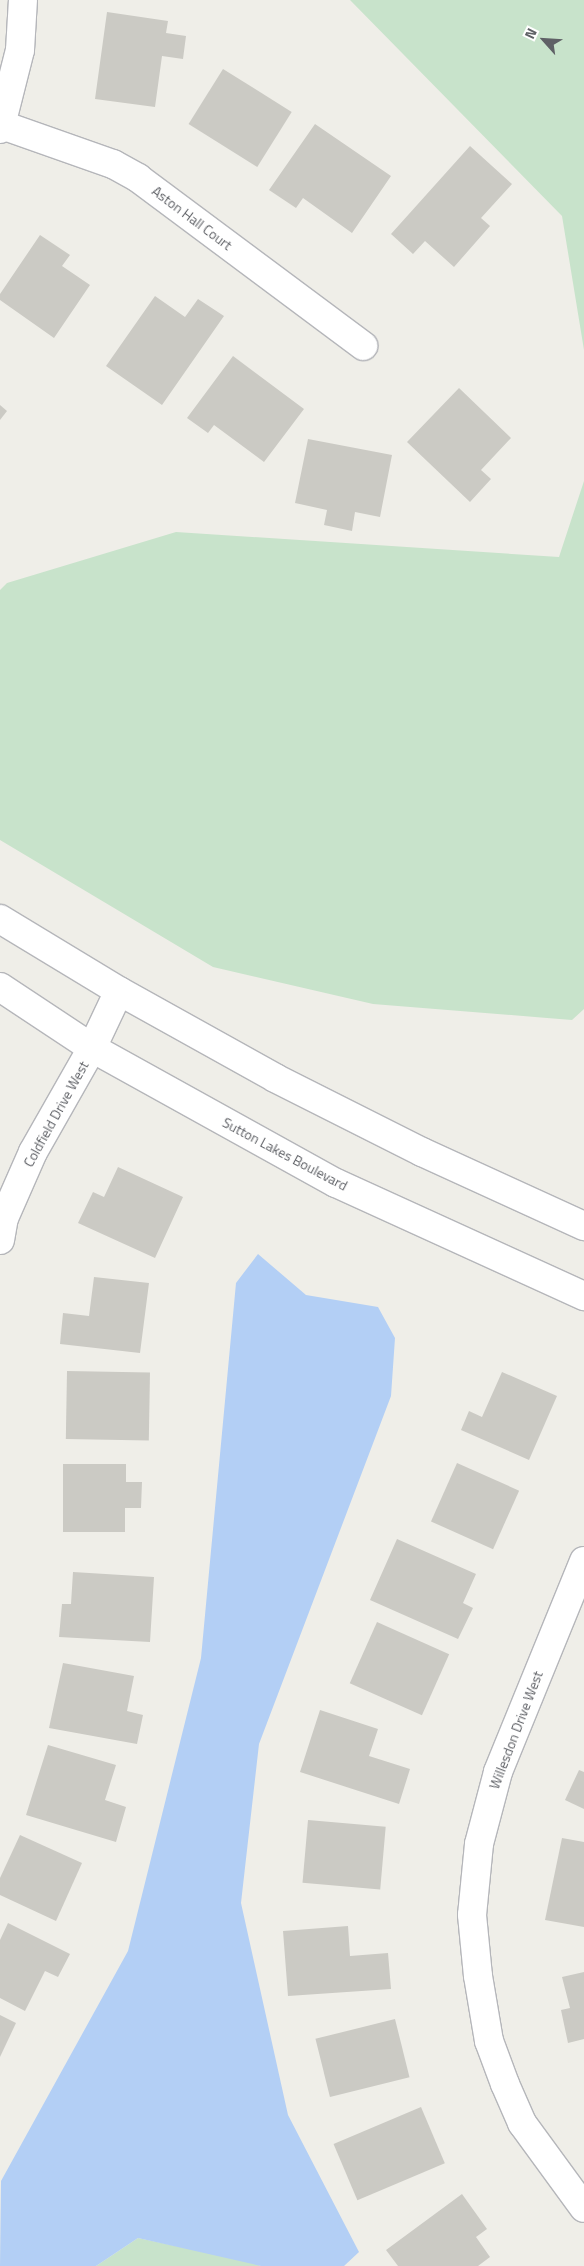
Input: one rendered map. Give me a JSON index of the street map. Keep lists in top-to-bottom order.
{
  "streets": {
    "street": [
      "Aston Hall Court",
      "Coldfield Drive West",
      "Sutton Lakes Boulevard",
      "Willesdon Drive West"
    ]
  },
  "crossings": [
    ["Coldfield Drive West", "Sutton Lakes Boulevard"]
  ],
  "north": "top left"
}
